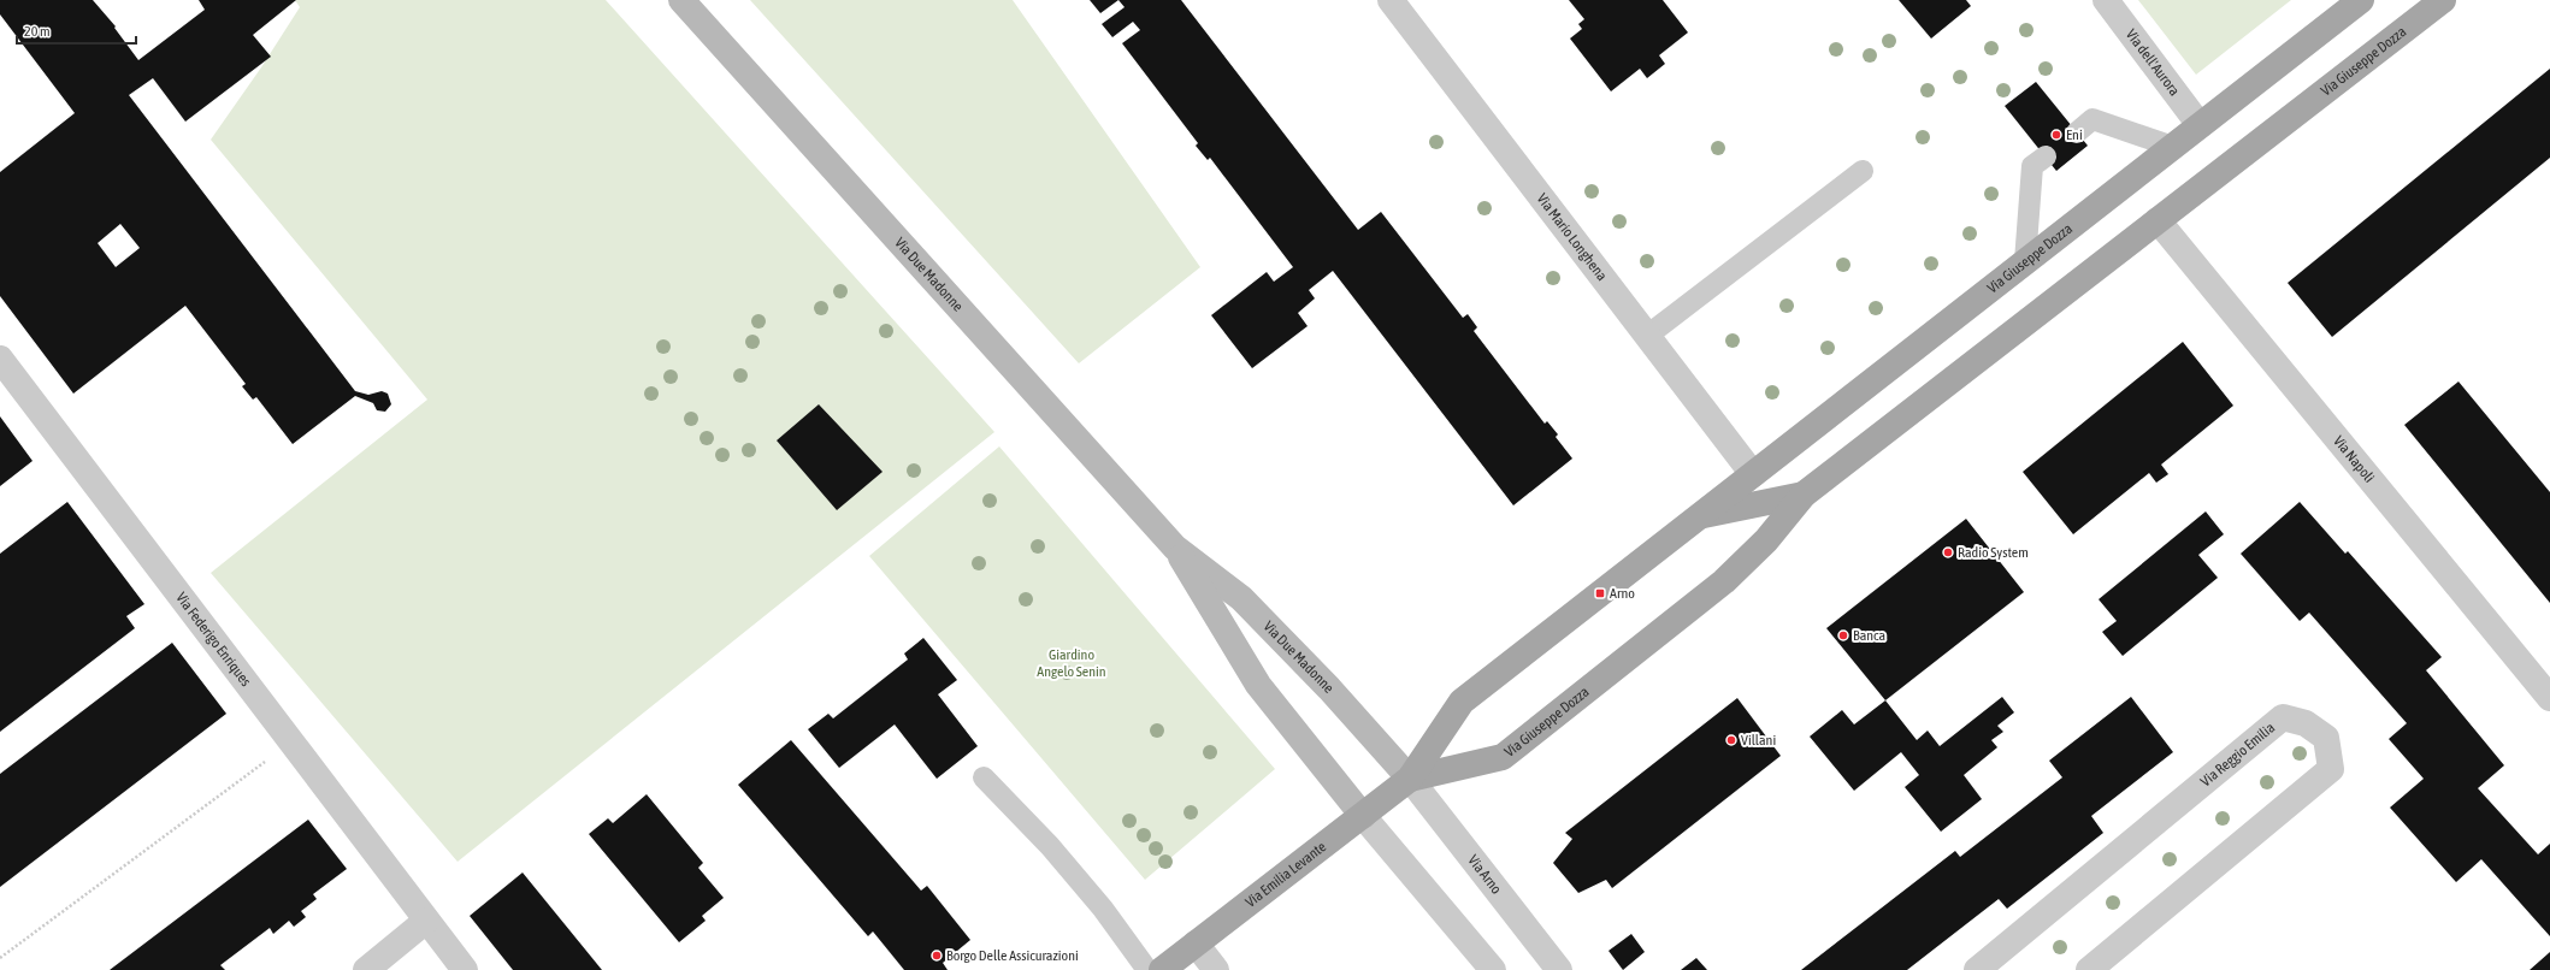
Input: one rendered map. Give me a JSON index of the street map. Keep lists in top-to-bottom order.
{
  "streets": {
    "main road": ["Via Giuseppe Dozza", "Via Due Madonne", "Via Emilia Levante"],
    "street": [
      "Via dell'Aurora",
      "Via Mario Longhena",
      "Via Napoli",
      "Via Federigo Enriques",
      "Via Reggio Emilia",
      "Via Arno"
    ]
  },
  "crossings": [
    ["Via Giuseppe Dozza", "Via dell'Aurora"],
    ["Via Giuseppe Dozza", "Via Mario Longhena"],
    ["Via Giuseppe Dozza", "Via Due Madonne"],
    ["Via Giuseppe Dozza", "Via Napoli"],
    ["Via Giuseppe Dozza", "Via Arno"],
    ["Via Giuseppe Dozza", "Via Emilia Levante"],
    ["Via Due Madonne", "Via Arno"],
    ["Via Due Madonne", "Via Emilia Levante"],
    ["Via Arno", "Via Emilia Levante"]
  ],
  "parks": ["Giardino Angelo Senin"],
  "places": {
    "other": [
      "Eni",
      "Radio System",
      "Banca",
      "Villani",
      "Borgo Delle Assicurazioni"
    ],
    "transit": ["Arno"]
  },
  "scale_bar": "20 m"
}
